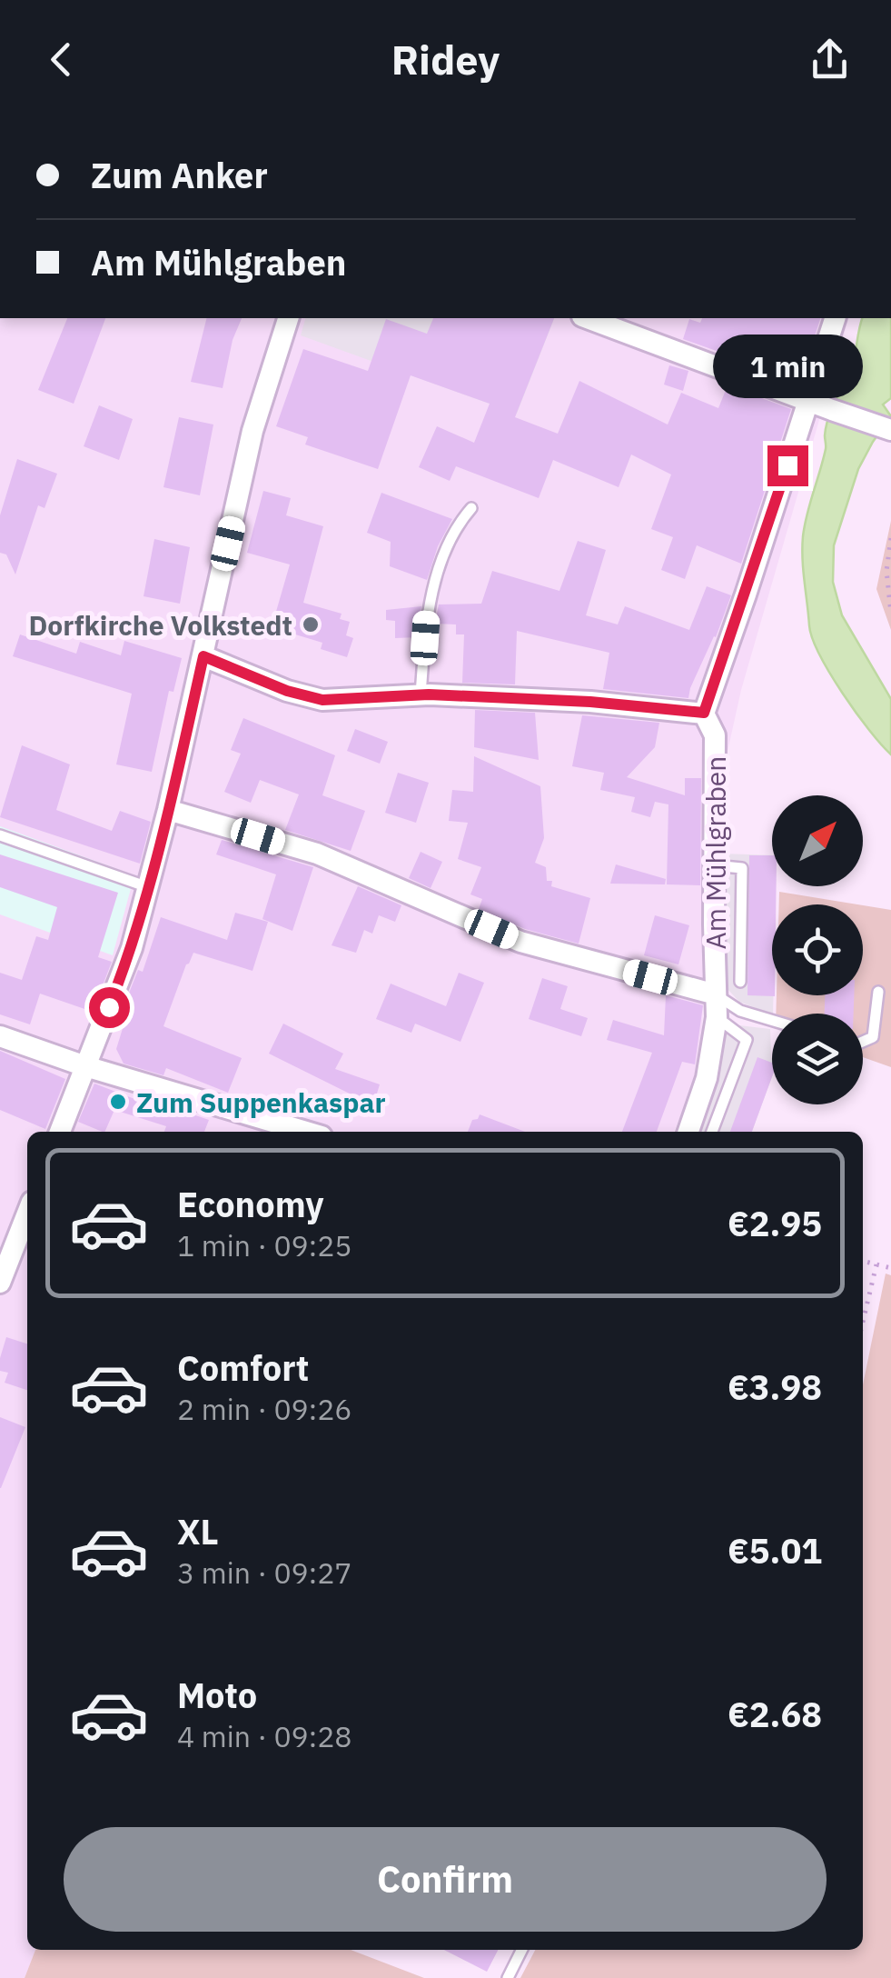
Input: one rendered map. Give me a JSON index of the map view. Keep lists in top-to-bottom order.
{
  "streets": {
    "street": ["Am Mühlgraben"]
  },
  "places": ["Dorfkirche Volkstedt", "Zum Suppenkaspar"],
  "north": "top right",
  "page": {
    "header": "Ridey",
    "banner": ["Zum Anker", "Am Mühlgraben"],
    "bubble": "1 min",
    "list": [
      {
        "name": "Economy",
        "note": "1 min · 09:25",
        "value": "€2.95"
      },
      {
        "name": "Comfort",
        "note": "2 min · 09:26",
        "value": "€3.98"
      },
      {
        "name": "XL",
        "note": "3 min · 09:27",
        "value": "€5.01"
      },
      {
        "name": "Moto",
        "note": "4 min · 09:28",
        "value": "€2.68"
      }
    ],
    "buttons": "Confirm"
  }
}
